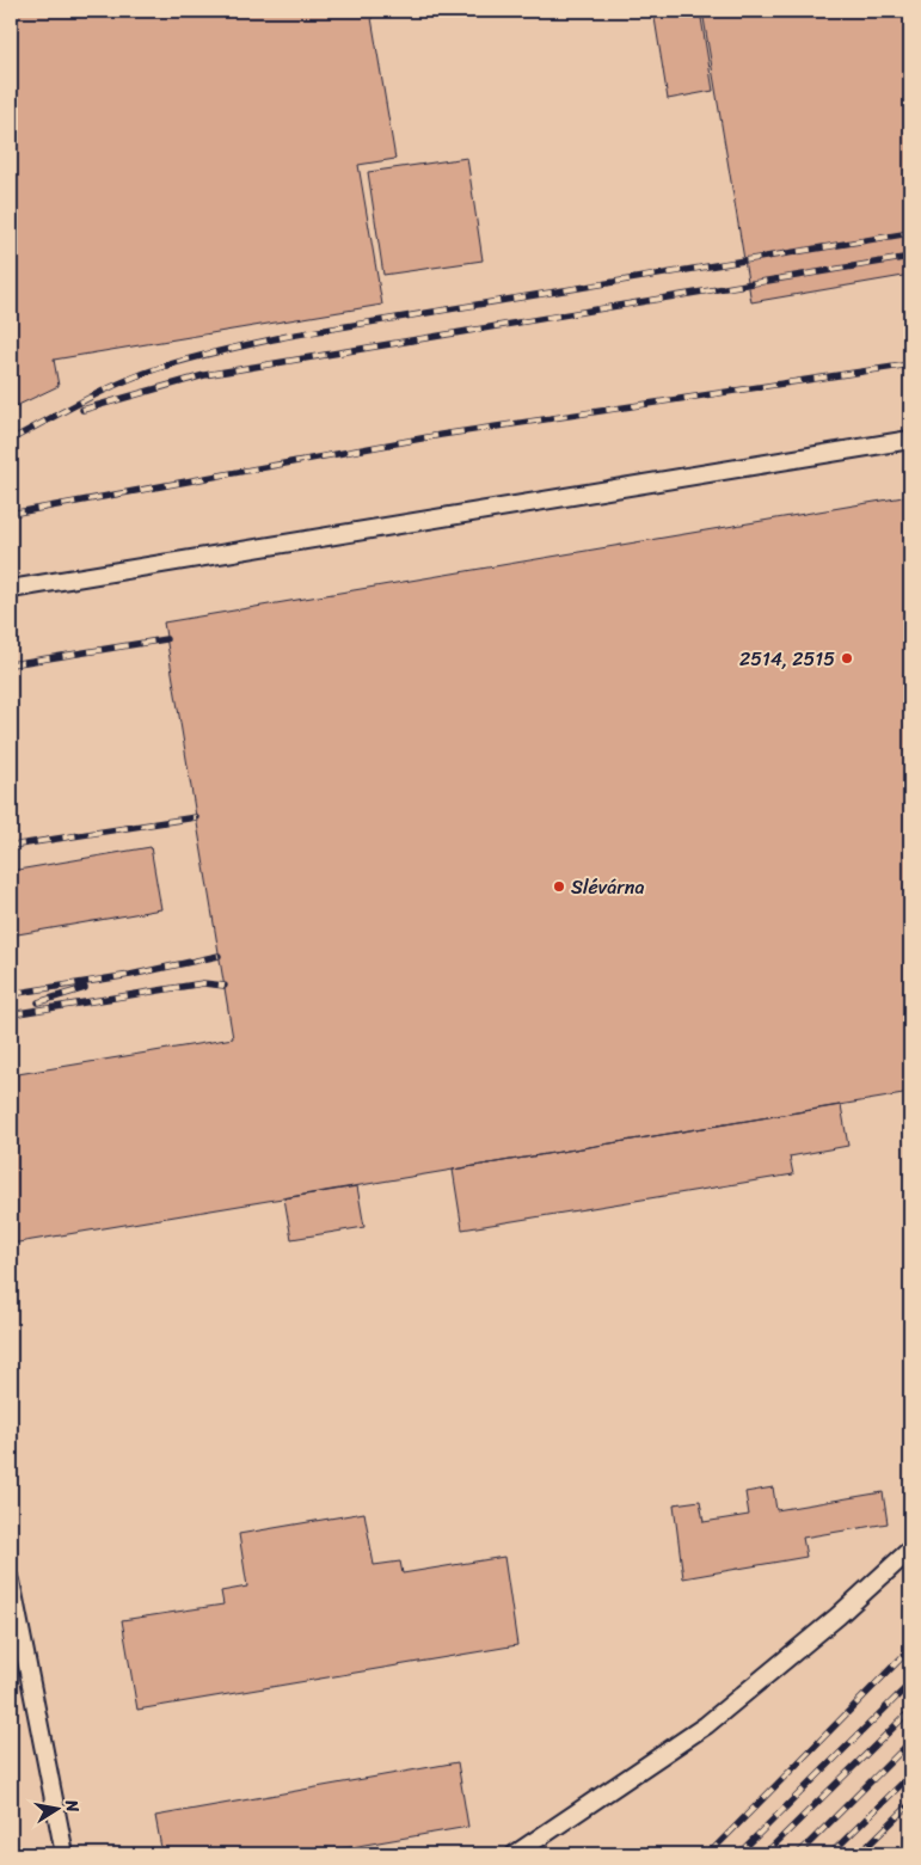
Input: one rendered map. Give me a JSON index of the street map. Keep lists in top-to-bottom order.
{
  "places": ["2514, 2515", "Slévárna"],
  "north": "right"
}
